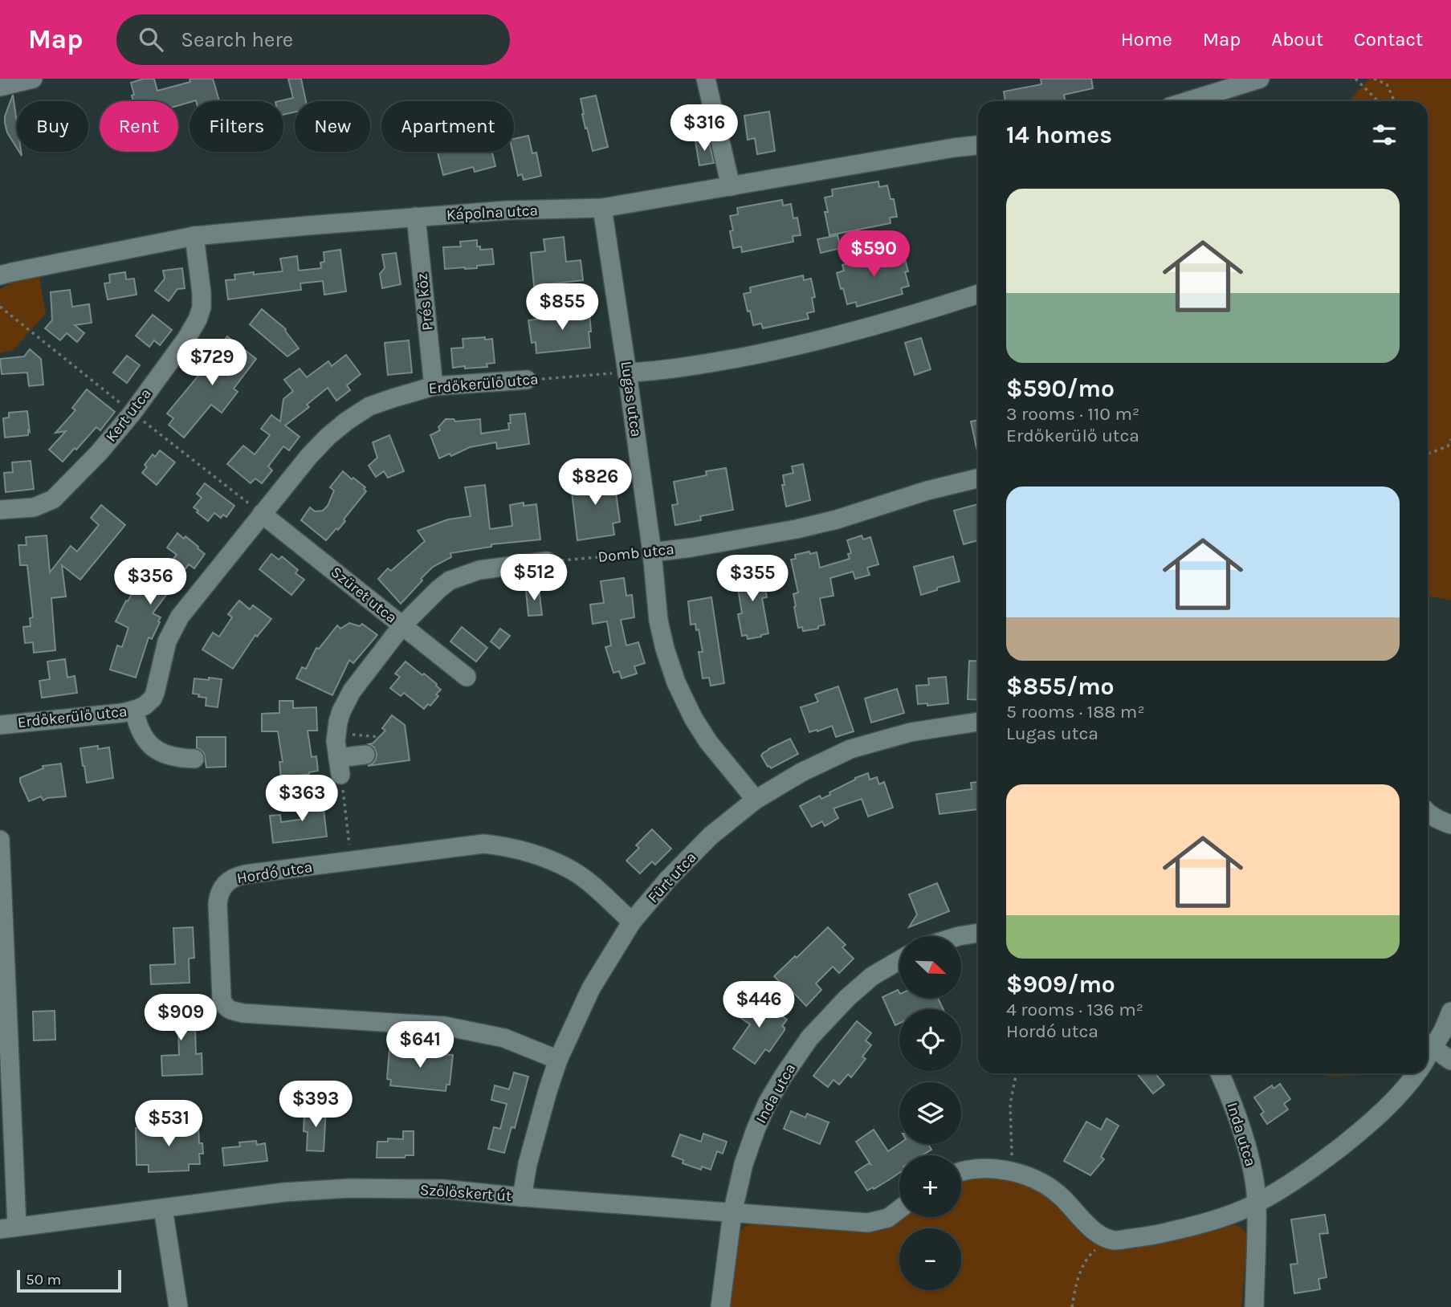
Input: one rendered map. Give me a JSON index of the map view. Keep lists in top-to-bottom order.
{
  "streets": {
    "street": [
      "Kápolna utca",
      "Prés köz",
      "Erdőkerülő utca",
      "Lugas utca",
      "Kert utca",
      "Domb utca",
      "Szüret utca",
      "Hordó utca",
      "Fürt utca",
      "Inda utca",
      "Szőlőskert út"
    ]
  },
  "crossings": [
    ["Kápolna utca", "Prés köz"],
    ["Kápolna utca", "Lugas utca"],
    ["Kápolna utca", "Kert utca"],
    ["Prés köz", "Erdőkerülő utca"],
    ["Erdőkerülő utca", "Lugas utca"],
    ["Erdőkerülő utca", "Szüret utca"],
    ["Lugas utca", "Domb utca"],
    ["Lugas utca", "Fürt utca"],
    ["Hordó utca", "Fürt utca"],
    ["Fürt utca", "Szőlőskert út"],
    ["Inda utca", "Szőlőskert út"]
  ],
  "scale_bar": "50 m",
  "north": "bottom right",
  "page": {
    "header": "Map",
    "search": "Search here",
    "nav": [
      "Home",
      "Map",
      "About",
      "Contact"
    ],
    "chip": [
      "Buy",
      "Rent",
      "Filters",
      "New",
      "Apartment"
    ],
    "heading": "14 homes",
    "price": [
      "$316",
      "$590",
      "$855",
      "$729",
      "$826",
      "$512",
      "$355",
      "$356",
      "$363",
      "$446",
      "$909",
      "$641",
      "$393",
      "$531"
    ],
    "list": [
      {
        "name": "$590/mo",
        "note": "3 rooms · 110 m² · Erdőkerülő utca"
      },
      {
        "name": "$855/mo",
        "note": "5 rooms · 188 m² · Lugas utca"
      },
      {
        "name": "$909/mo",
        "note": "4 rooms · 136 m² · Hordó utca"
      }
    ],
    "map_buttons": ["+", "−"],
    "scale": "50 m"
  }
}
